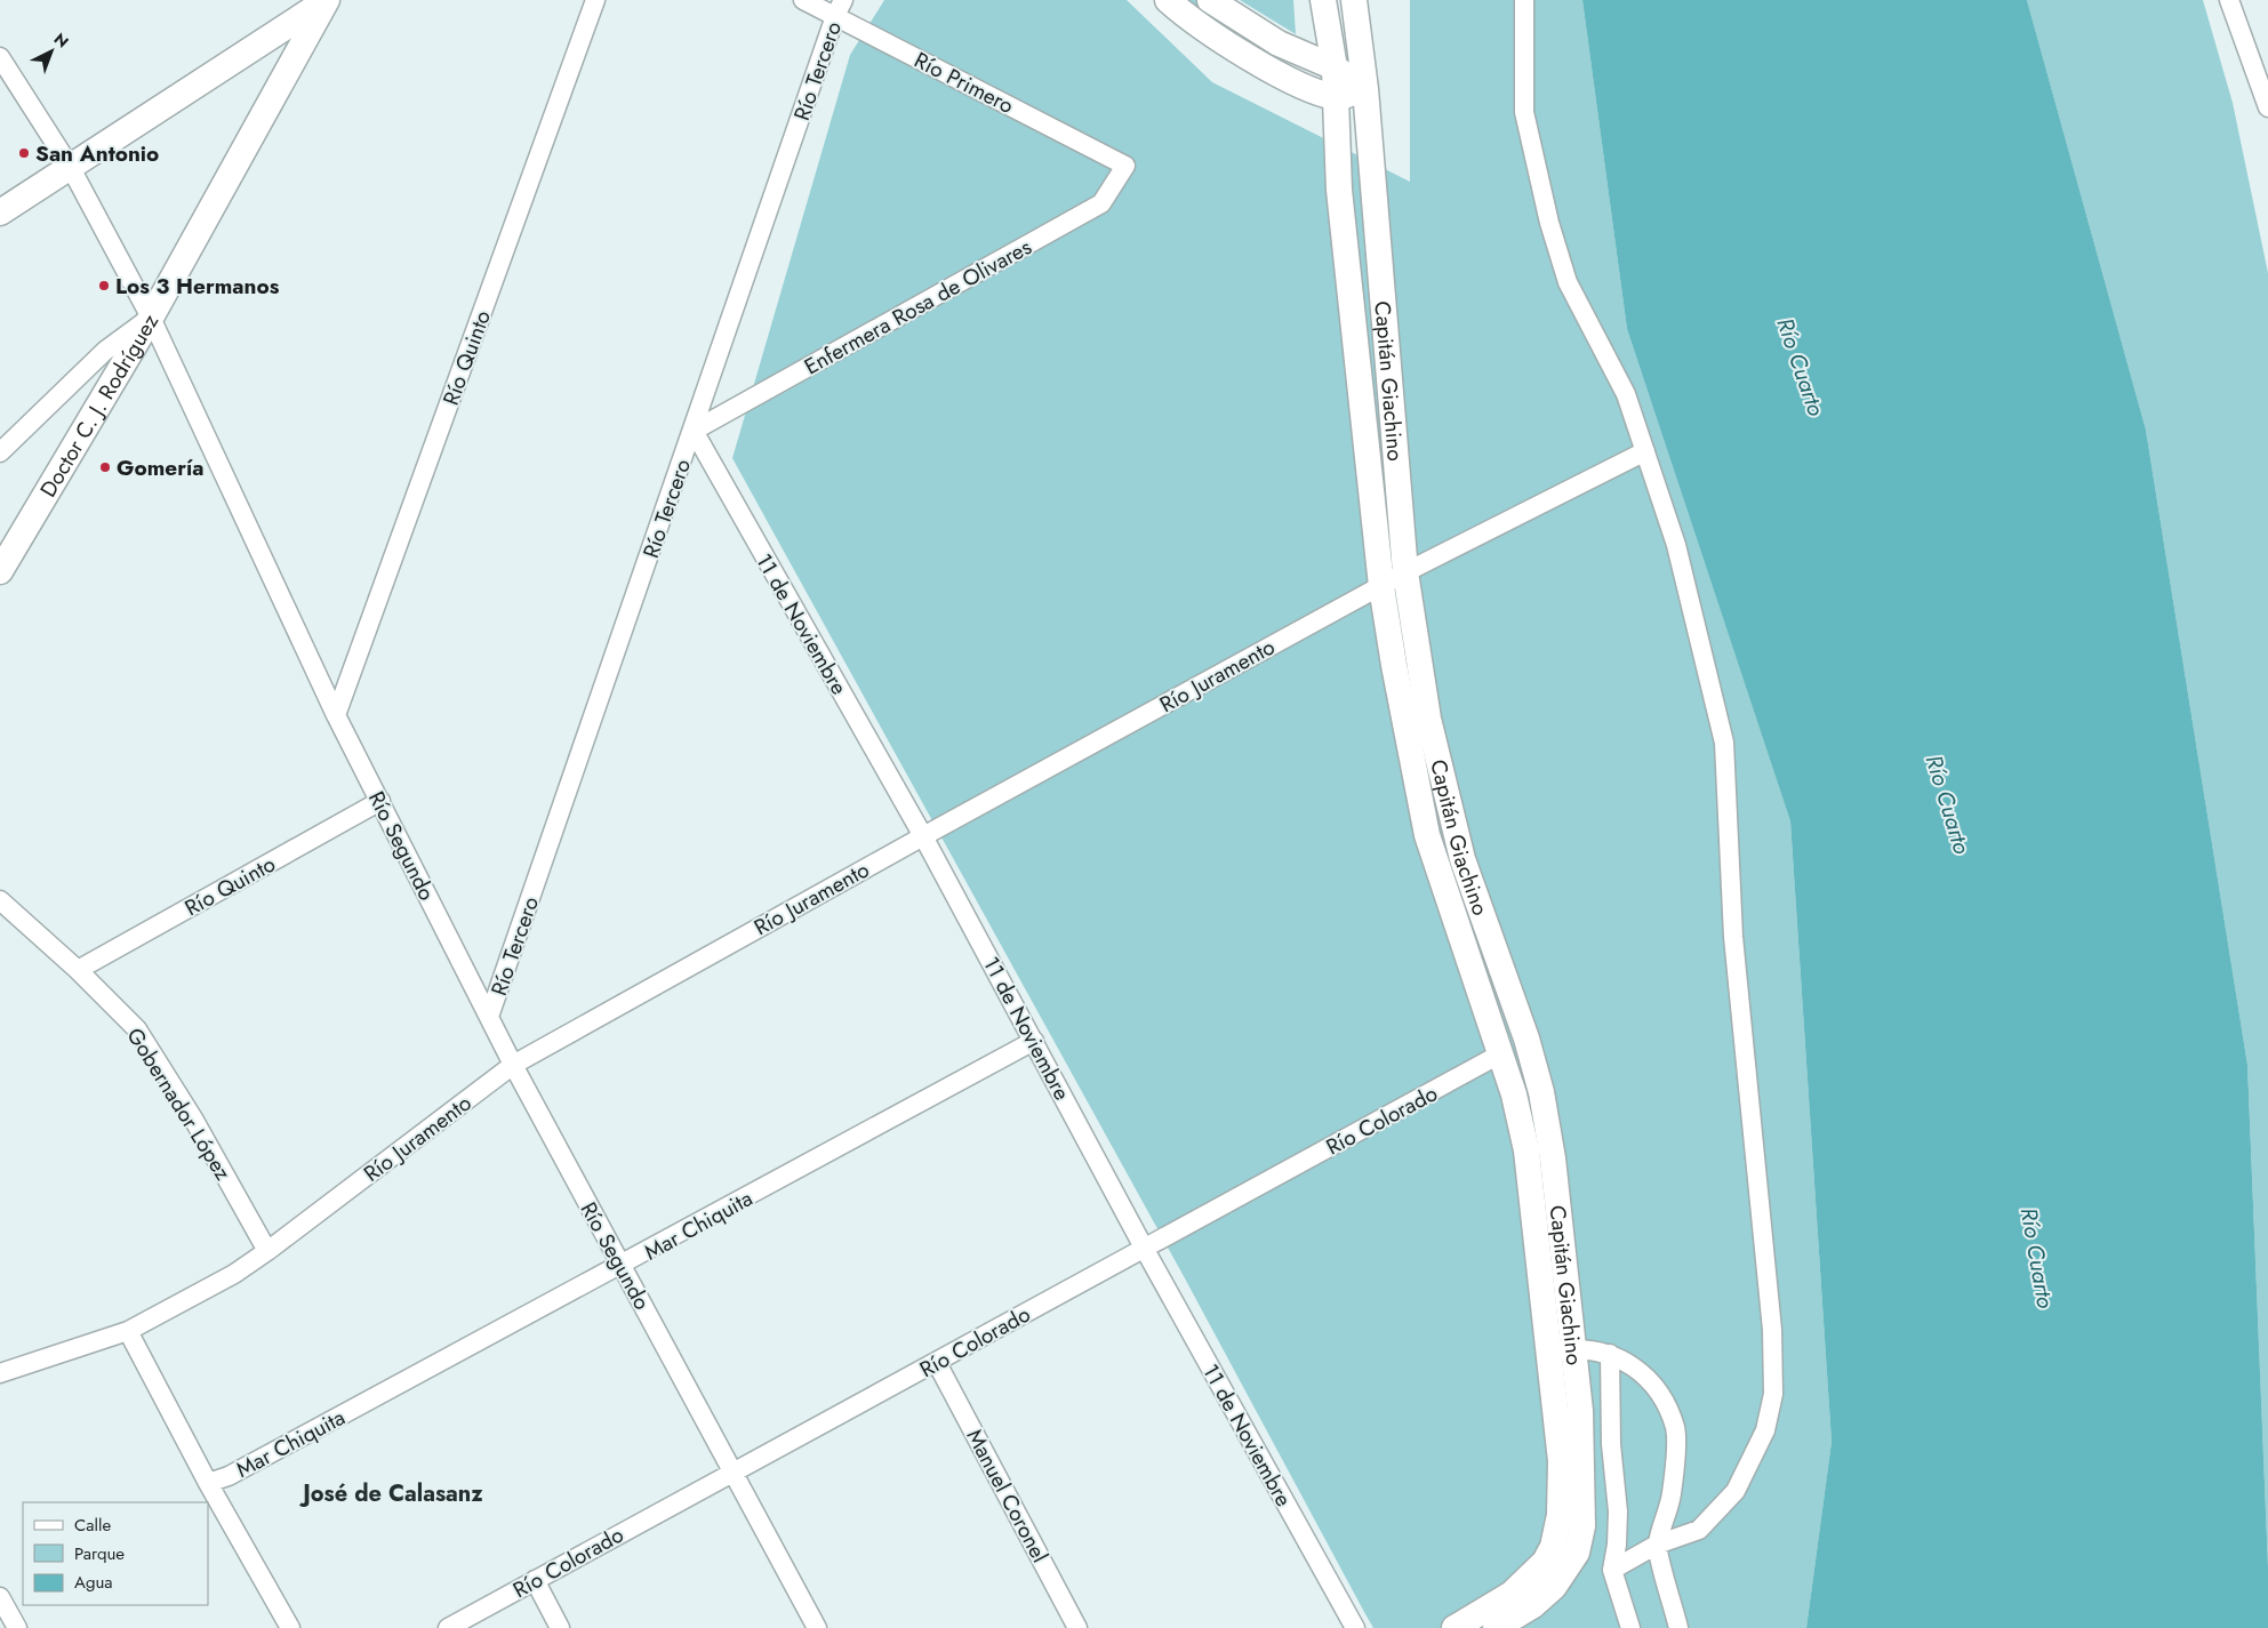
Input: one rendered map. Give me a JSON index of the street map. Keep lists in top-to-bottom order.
{
  "streets": {
    "main road": ["Capitán Giachino", "Doctor C. J. Rodríguez"],
    "street": [
      "Río Tercero",
      "Río Primero",
      "Enfermera Rosa de Olivares",
      "Río Quinto",
      "11 de Noviembre",
      "Río Juramento",
      "Río Segundo",
      "Gobernador López",
      "Río Colorado",
      "Mar Chiquita",
      "Manuel Coronel"
    ]
  },
  "crossings": [
    ["Río Tercero", "Río Primero"],
    ["Río Tercero", "Enfermera Rosa de Olivares"],
    ["Río Tercero", "11 de Noviembre"],
    ["Río Tercero", "Río Segundo"],
    ["Río Primero", "Enfermera Rosa de Olivares"],
    ["Enfermera Rosa de Olivares", "11 de Noviembre"],
    ["Río Quinto", "Río Segundo"],
    ["Río Quinto", "Gobernador López"],
    ["Capitán Giachino", "Río Juramento"],
    ["Capitán Giachino", "Río Colorado"],
    ["Doctor C. J. Rodríguez", "Río Segundo"],
    ["11 de Noviembre", "Río Juramento"],
    ["11 de Noviembre", "Río Colorado"],
    ["11 de Noviembre", "Mar Chiquita"],
    ["Río Juramento", "Río Segundo"],
    ["Río Juramento", "Gobernador López"],
    ["Río Segundo", "Río Colorado"],
    ["Río Segundo", "Mar Chiquita"],
    ["Río Colorado", "Manuel Coronel"]
  ],
  "districts": ["José de Calasanz"],
  "water": ["Río Cuarto"],
  "places": ["San Antonio", "Los 3 Hermanos", "Gomería"],
  "legend": ["Calle", "Parque", "Agua"],
  "north": "top right"
}
